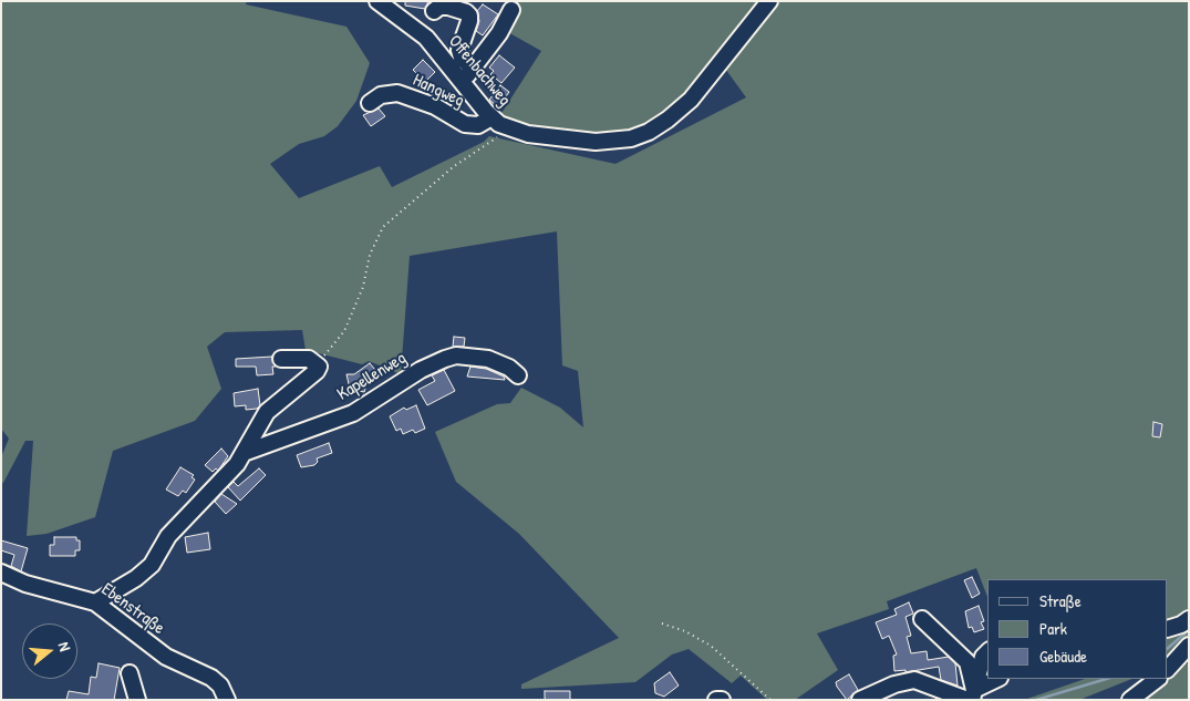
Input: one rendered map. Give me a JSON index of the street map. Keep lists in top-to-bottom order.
{
  "streets": {
    "street": [
      "Offenbachweg",
      "Hangweg",
      "Kapellenweg",
      "Ebenstraße"
    ]
  },
  "crossings": [
    ["Offenbachweg", "Hangweg"],
    ["Kapellenweg", "Ebenstraße"]
  ],
  "legend": ["Straße", "Park", "Gebäude"],
  "north": "right"
}
